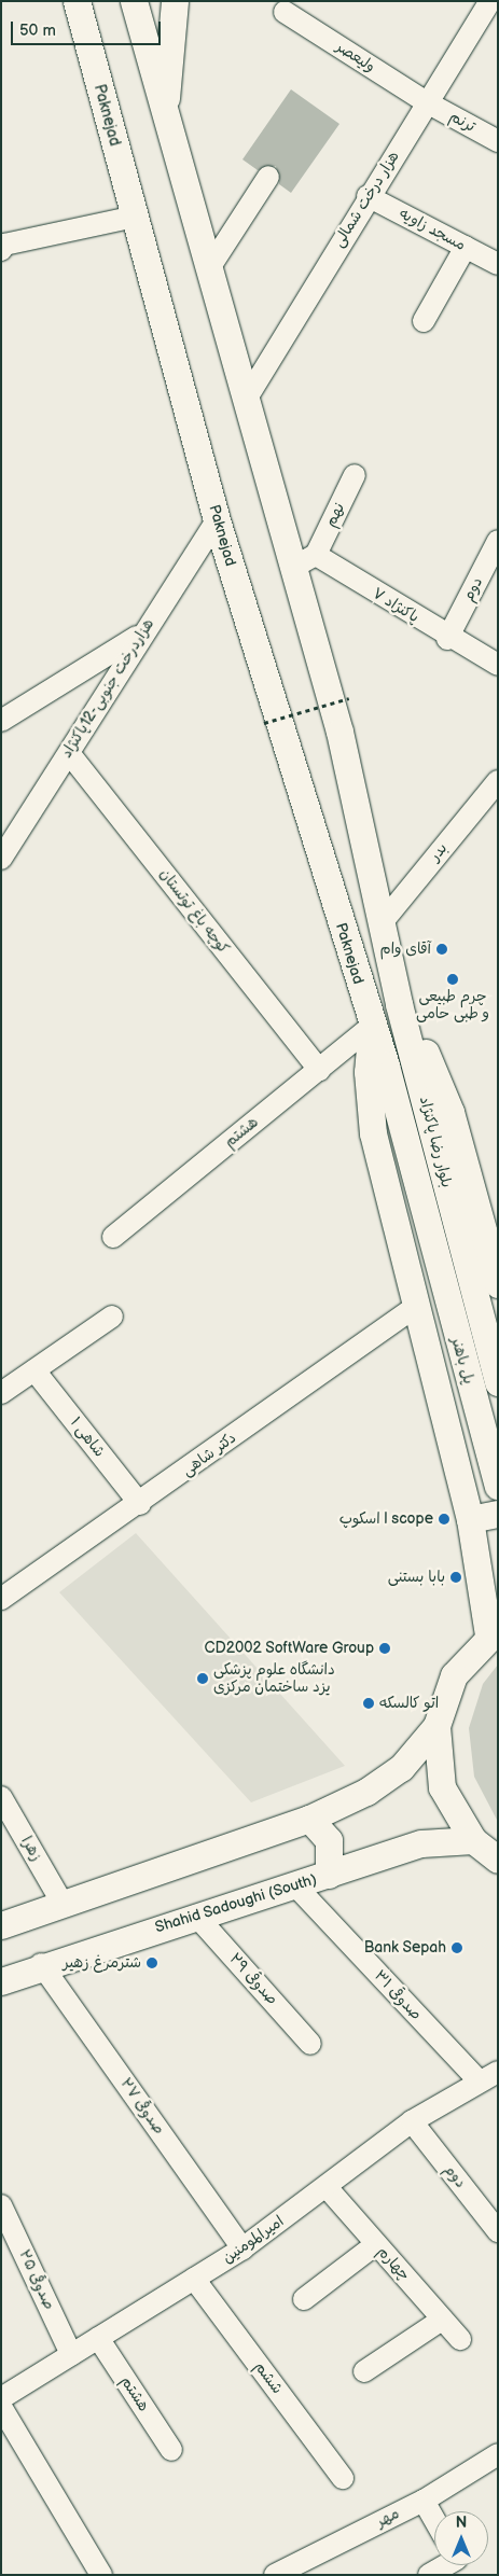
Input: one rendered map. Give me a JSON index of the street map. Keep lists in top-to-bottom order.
{
  "streets": {
    "main road": [
      "Paknejad",
      "بلوار رضا پاکنژاد",
      "پل باهنر",
      "Shahid Sadoughi (South)"
    ],
    "street": [
      "ولیعصر",
      "ترنم",
      "هزار درخت شمالی",
      "مسجد زاویه",
      "نهم",
      "دوم",
      "پاکنژاد ۷",
      "هزاردرخت جنوبی-12پاکنژاد",
      "بدر",
      "کوچه باغ توتستان",
      "هشتم",
      "شاهی ۱",
      "دکتر شاهی",
      "زهرا",
      "صدوقی ۲۹",
      "صدوقی ۳۱",
      "صدوقی ۲۷",
      "امیرالمومنین",
      "چهارم",
      "صدوقی ۲۵",
      "ششم",
      "مهر"
    ]
  },
  "crossings": [
    ["ولیعصر", "ترنم"],
    ["ولیعصر", "هزار درخت شمالی"],
    ["Paknejad", "هزاردرخت جنوبی-12پاکنژاد"],
    ["Paknejad", "هشتم"],
    ["Paknejad", "بلوار رضا پاکنژاد"],
    ["ترنم", "هزار درخت شمالی"],
    ["هزار درخت شمالی", "مسجد زاویه"],
    ["نهم", "پاکنژاد ۷"],
    ["دوم", "پاکنژاد ۷"],
    ["دوم", "امیرالمومنین"],
    ["هزاردرخت جنوبی-12پاکنژاد", "کوچه باغ توتستان"],
    ["کوچه باغ توتستان", "هشتم"],
    ["هشتم", "امیرالمومنین"],
    ["بلوار رضا پاکنژاد", "پل باهنر"],
    ["شاهی ۱", "دکتر شاهی"],
    ["Shahid Sadoughi (South)", "صدوقی ۲۹"],
    ["Shahid Sadoughi (South)", "صدوقی ۳۱"],
    ["Shahid Sadoughi (South)", "صدوقی ۲۷"],
    ["صدوقی ۳۱", "امیرالمومنین"],
    ["صدوقی ۲۷", "امیرالمومنین"],
    ["امیرالمومنین", "چهارم"],
    ["امیرالمومنین", "صدوقی ۲۵"],
    ["امیرالمومنین", "ششم"]
  ],
  "places": [
    "آقای وام",
    "چرم طبیعی و طبی حامی",
    "اسکوپ | scope",
    "بابا بستنی",
    "CD2002 SoftWare Group",
    "دانشگاه علوم پزشکی یزد ساختمان مرکزی",
    "اتو کالسکه",
    "Bank Sepah",
    "شترمرغ زهیر"
  ],
  "scale_bar": "50 m",
  "north": "top"
}
